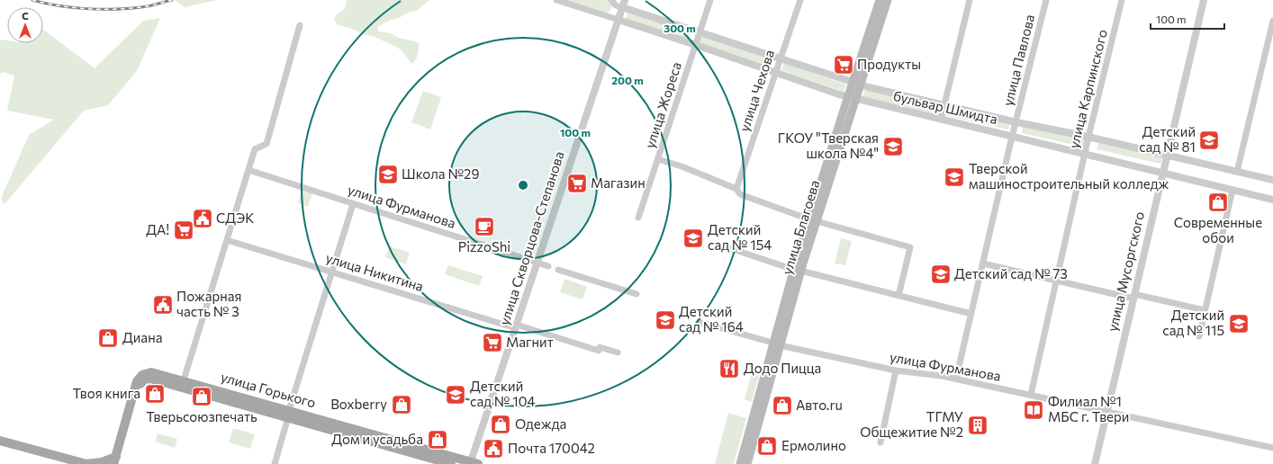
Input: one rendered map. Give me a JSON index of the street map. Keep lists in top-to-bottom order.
{
  "streets": {
    "main road": ["улица Благоева", "улица Горького"],
    "street": [
      "улица Павлова",
      "улица Карпинского",
      "улица Чехова",
      "улица Жореса",
      "бульвар Шмидта",
      "улица Фурманова",
      "улица Скворцова-Степанова",
      "улица Мусоргского",
      "улица Никитина"
    ]
  },
  "crossings": [
    ["улица Павлова", "бульвар Шмидта"],
    ["улица Павлова", "улица Фурманова"],
    ["улица Карпинского", "бульвар Шмидта"],
    ["улица Карпинского", "улица Фурманова"],
    ["улица Чехова", "бульвар Шмидта"],
    ["улица Жореса", "бульвар Шмидта"],
    ["бульвар Шмидта", "улица Благоева"],
    ["бульвар Шмидта", "улица Скворцова-Степанова"],
    ["бульвар Шмидта", "улица Мусоргского"],
    ["улица Фурманова", "улица Благоева"],
    ["улица Фурманова", "улица Скворцова-Степанова"],
    ["улица Фурманова", "улица Мусоргского"],
    ["улица Скворцова-Степанова", "улица Никитина"],
    ["улица Скворцова-Степанова", "улица Горького"]
  ],
  "places": {
    "supermarket": [
      "Продукты",
      "Магазин",
      "ДА!",
      "Магнит"
    ],
    "school or university": [
      "Детский сад № 81",
      "ГКОУ \"Тверская школа №4\"",
      "Школа №29",
      "Тверской машиностроительный колледж",
      "Детский сад № 154",
      "Детский сад № 73",
      "Детский сад № 164",
      "Детский сад № 115",
      "Детский сад № 104"
    ],
    "shop": [
      "Современные обои",
      "Диана",
      "Твоя книга",
      "Тверьсоюзпечать",
      "Boxberry",
      "Авто.ru",
      "Одежда",
      "Дом и усадьба",
      "Ермолино"
    ],
    "public building": ["СДЭК", "Пожарная часть № 3", "Почта 170042"],
    "cafe": ["PizzoShi"],
    "restaurant": ["Додо Пицца"],
    "library": ["Филиал №1 МБС г. Твери"],
    "building": ["ТГМУ Общежитие №2"]
  },
  "scale_bar": "100 m",
  "north": "top",
  "rings": ["300 m", "200 m", "100 m"]
}
